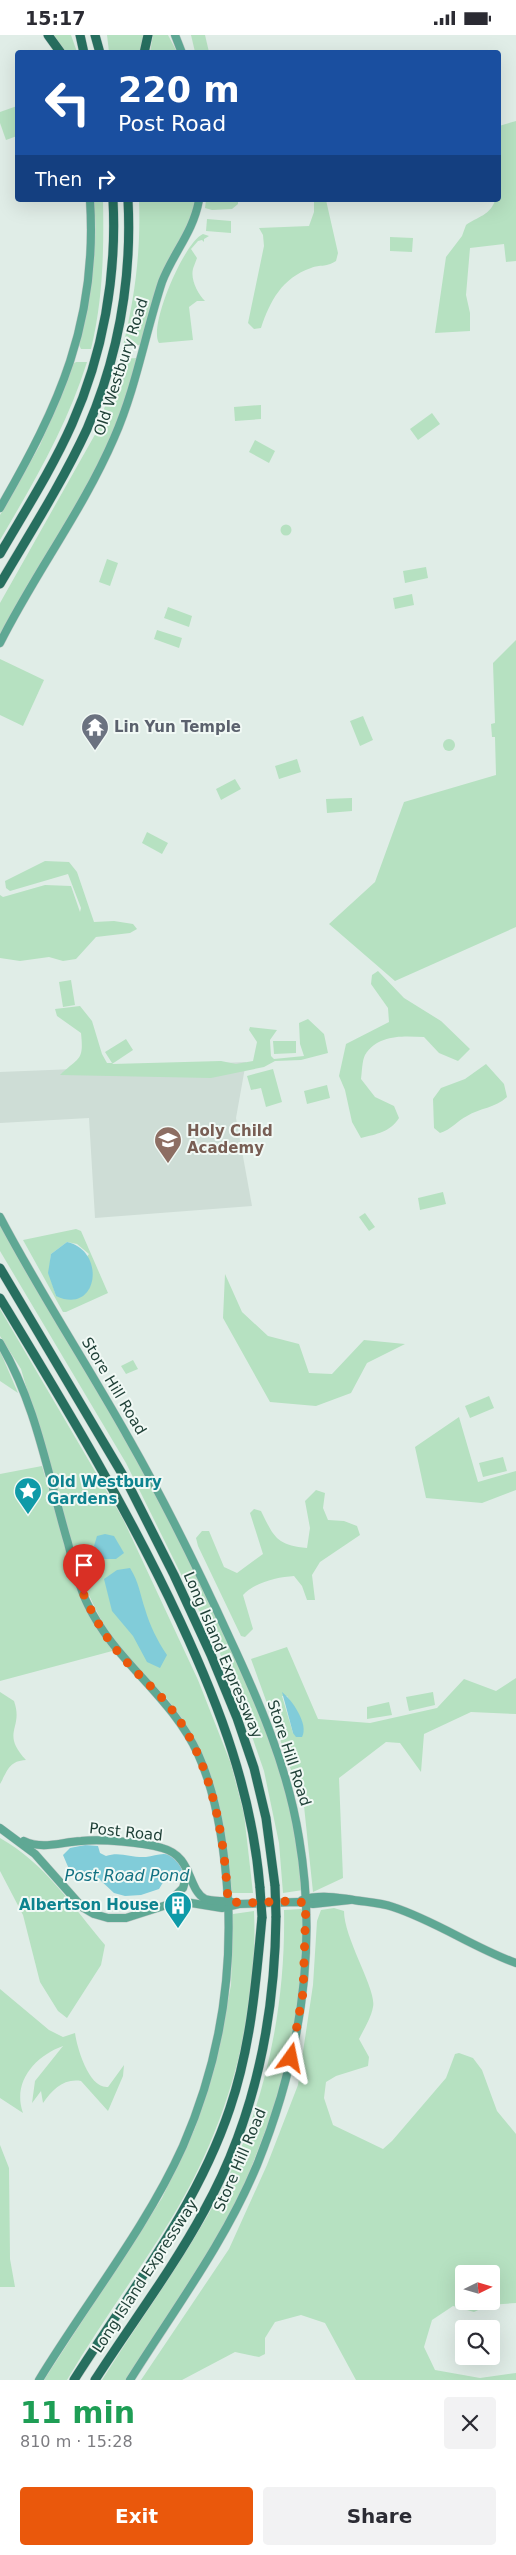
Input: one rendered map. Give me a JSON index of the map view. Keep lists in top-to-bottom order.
{
  "streets": {
    "highway": ["Long Island Expressway"],
    "main road": ["Old Westbury Road", "Store Hill Road", "Post Road"]
  },
  "crossings": [
    ["Store Hill Road", "Post Road"]
  ],
  "water": ["Post Road Pond"],
  "places": {
    "temple": ["Lin Yun Temple"],
    "school or university": ["Holy Child Academy"],
    "place": ["Old Westbury Gardens"],
    "building": ["Albertson House"]
  },
  "north": "right",
  "page": {
    "status": "15:17",
    "turn": ["220 m", "Post Road"],
    "then": "Then",
    "heading": ["11 min", "810 m · 15:28"],
    "buttons": ["Exit", "Share"]
  }
}
